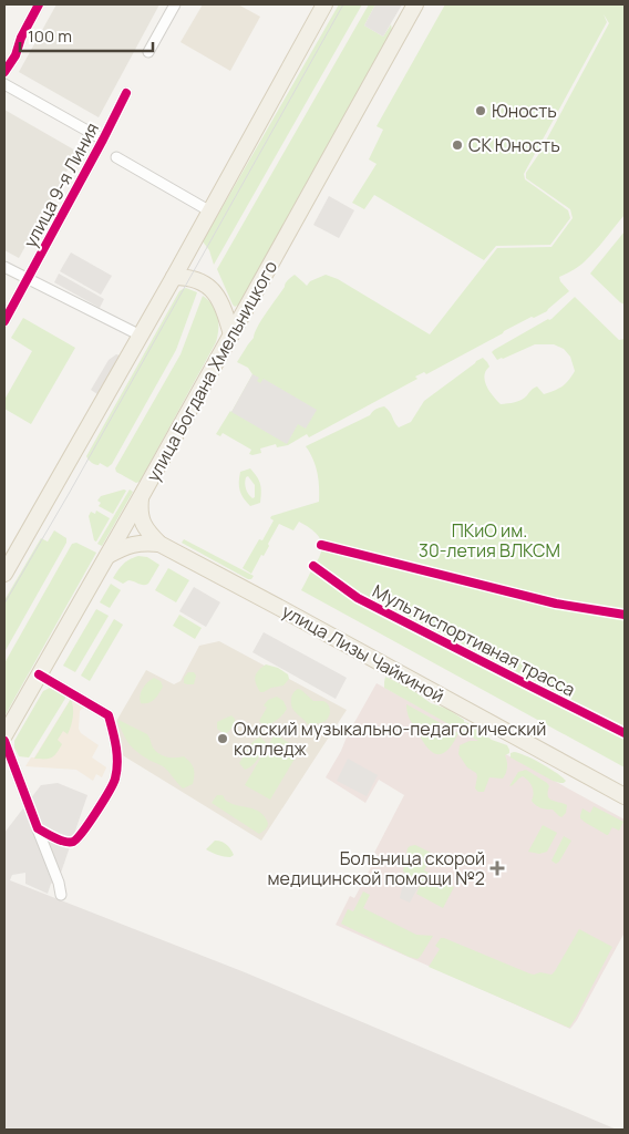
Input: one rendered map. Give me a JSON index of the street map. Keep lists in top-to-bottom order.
{
  "streets": {
    "main road": ["улица Богдана Хмельницкого", "улица Лизы Чайкиной"],
    "street": ["улица 9-я Линия"],
    "cycle path": ["Мультиспортивная трасса"]
  },
  "parks": ["ПКиО им. 30-летия ВЛКСМ"],
  "places": {
    "other": ["Юность", "СК Юность", "Омский музыкально-педагогический колледж"],
    "health": ["Больница скорой медицинской помощи №2"]
  },
  "scale_bar": "100 m"
}
